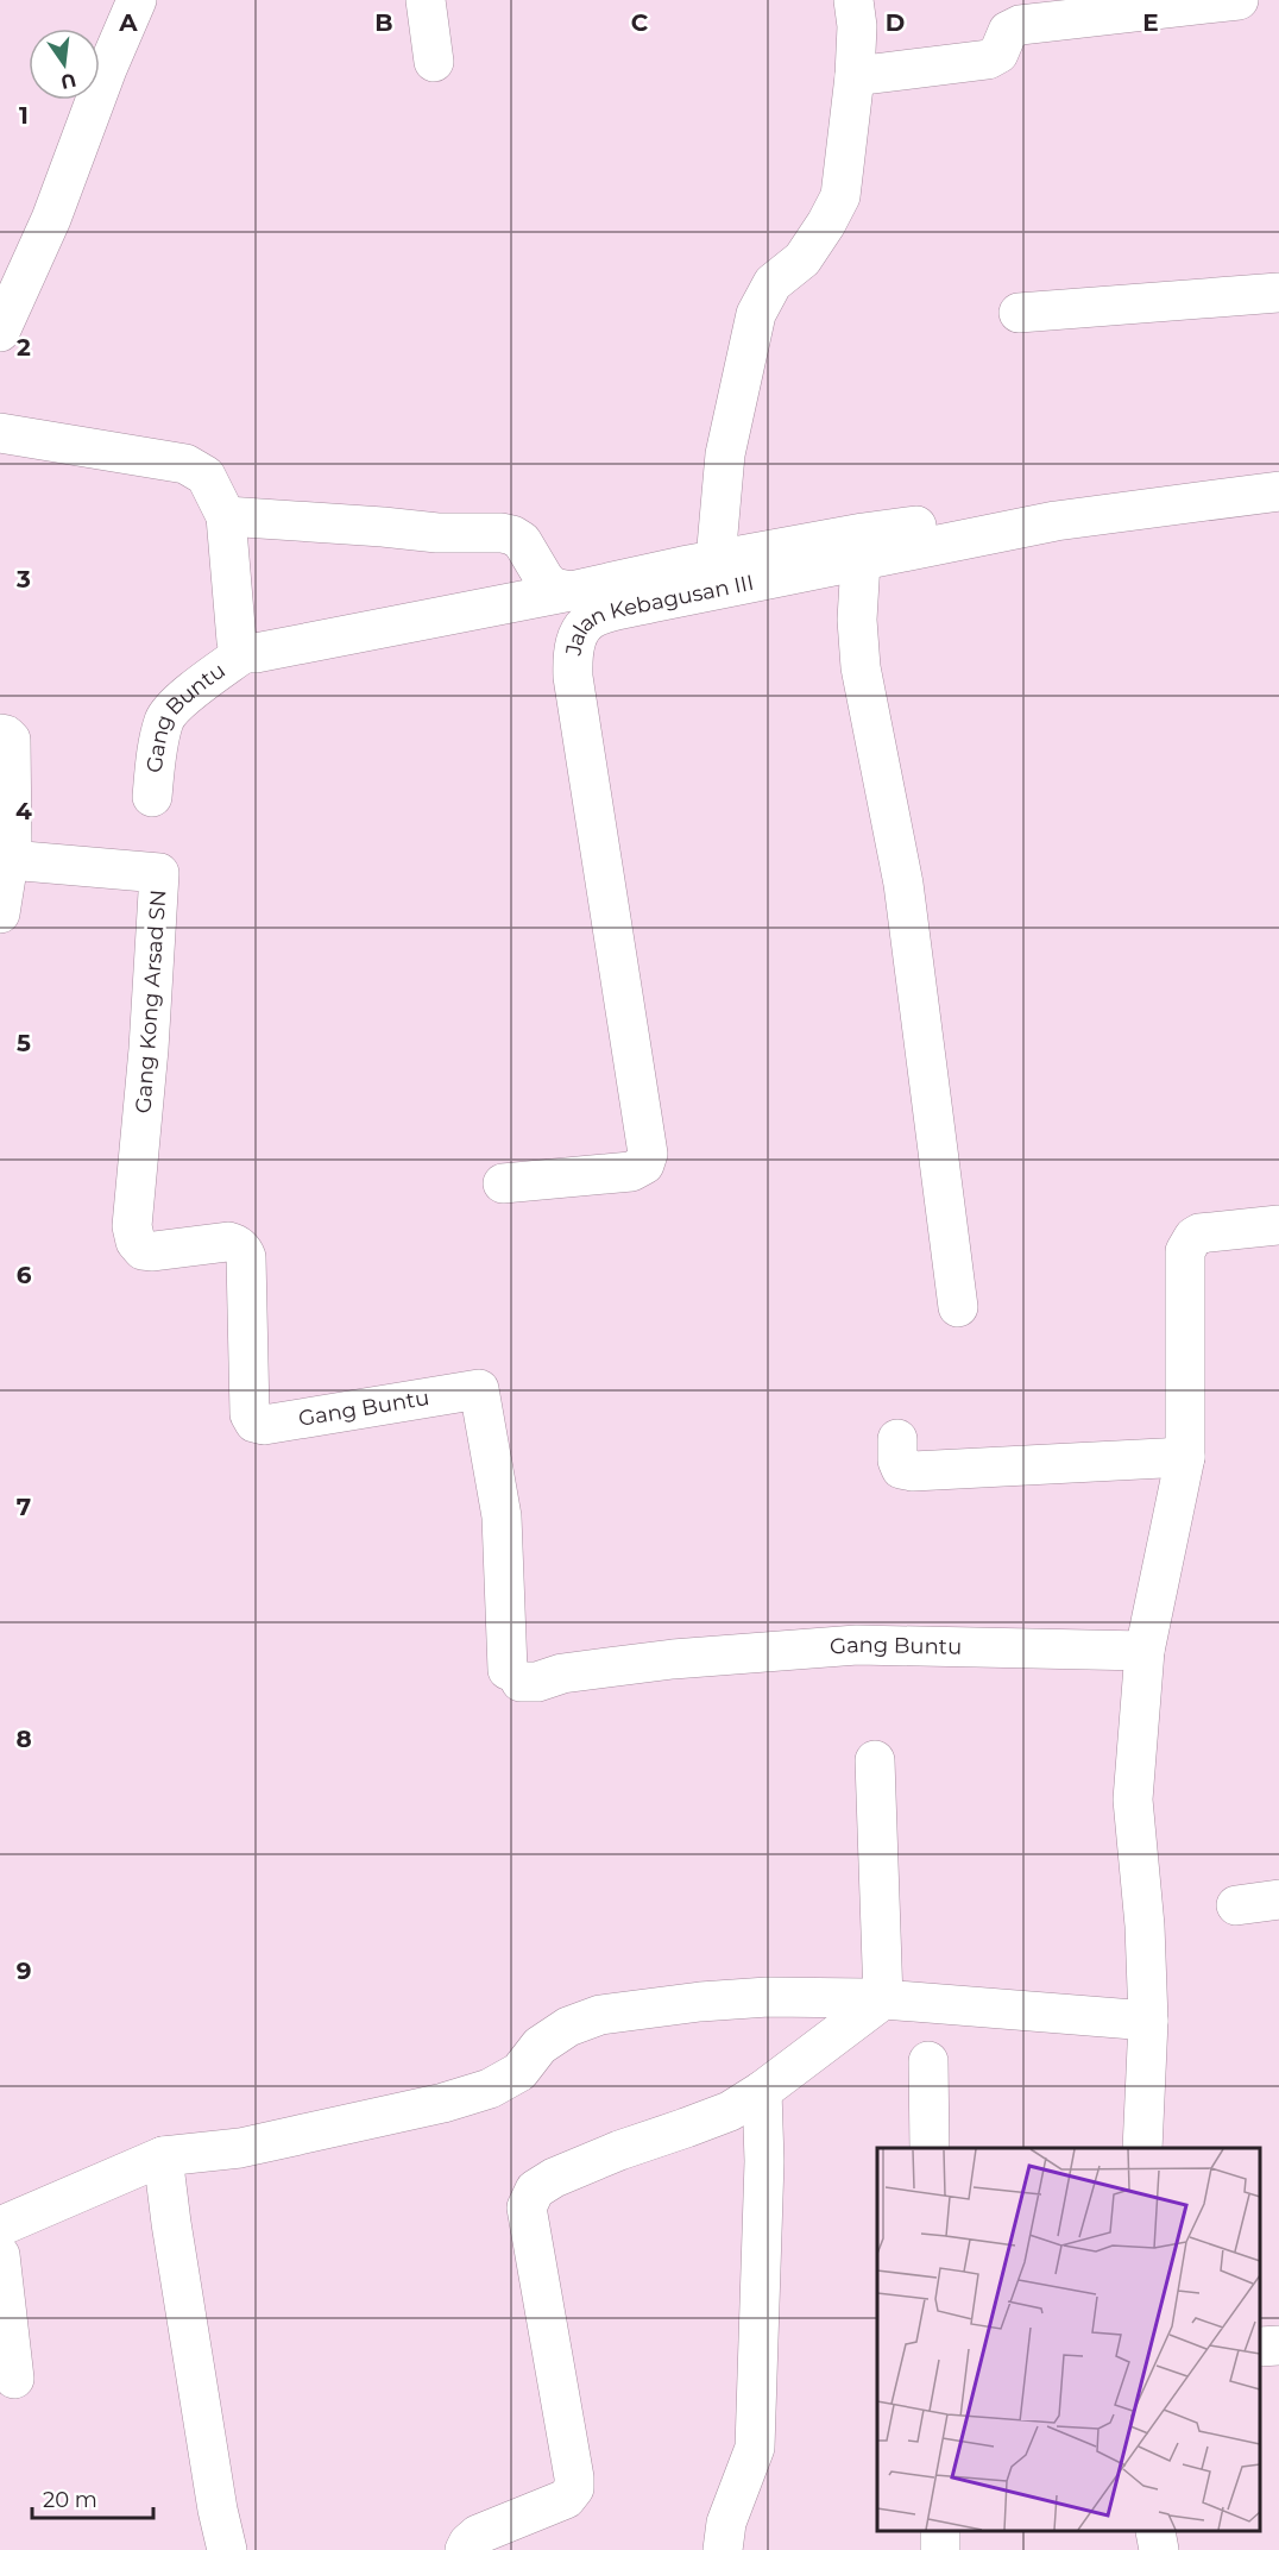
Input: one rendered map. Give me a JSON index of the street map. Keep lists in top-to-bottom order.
{
  "streets": {
    "street": ["Jalan Kebagusan III", "Gang Buntu", "Gang Kong Arsad SN"]
  },
  "crossings": [
    ["Gang Buntu", "Gang Kong Arsad SN"]
  ],
  "scale_bar": "20 m",
  "north": "bottom",
  "grid": {
    "columns": [
      "A",
      "B",
      "C",
      "D",
      "E"
    ],
    "rows": [
      "1",
      "2",
      "3",
      "4",
      "5",
      "6",
      "7",
      "8",
      "9"
    ]
  }
}
